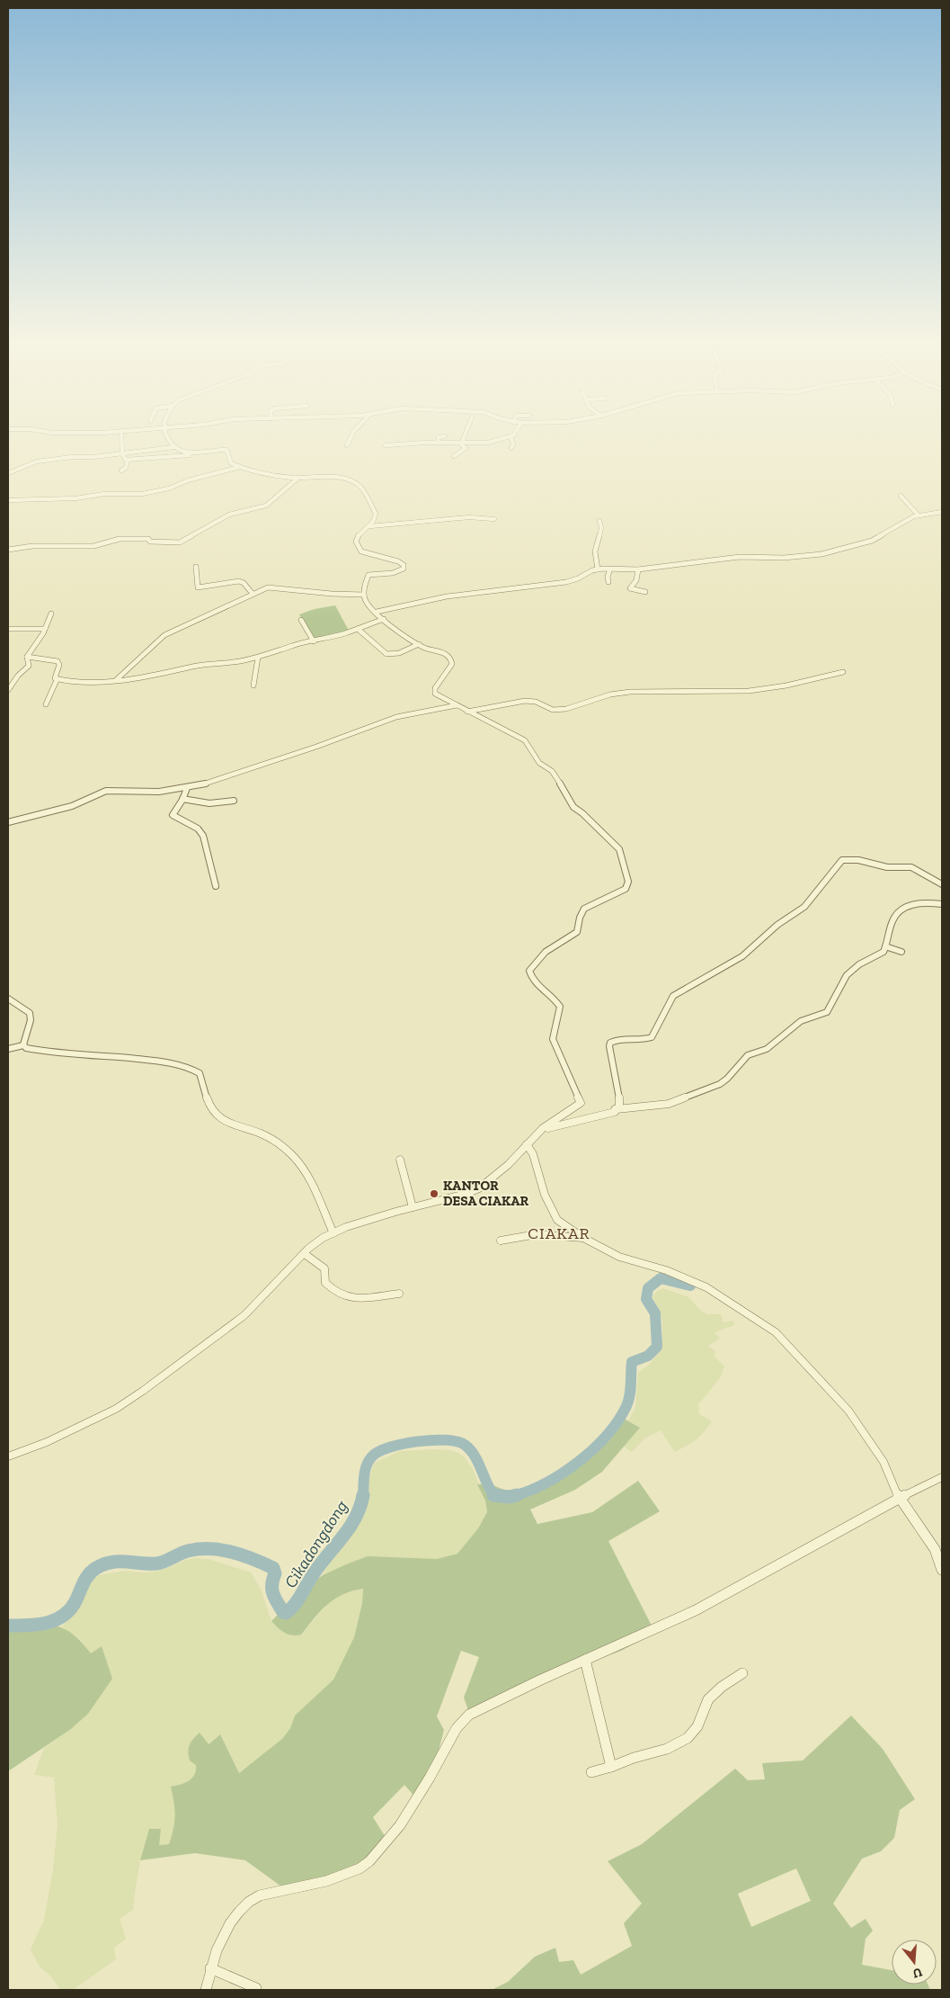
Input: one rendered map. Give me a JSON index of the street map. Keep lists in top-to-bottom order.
{
  "districts": ["CIAKAR"],
  "water": ["Cikadongdong"],
  "places": ["KANTOR DESA CIAKAR"],
  "north": "bottom"
}
